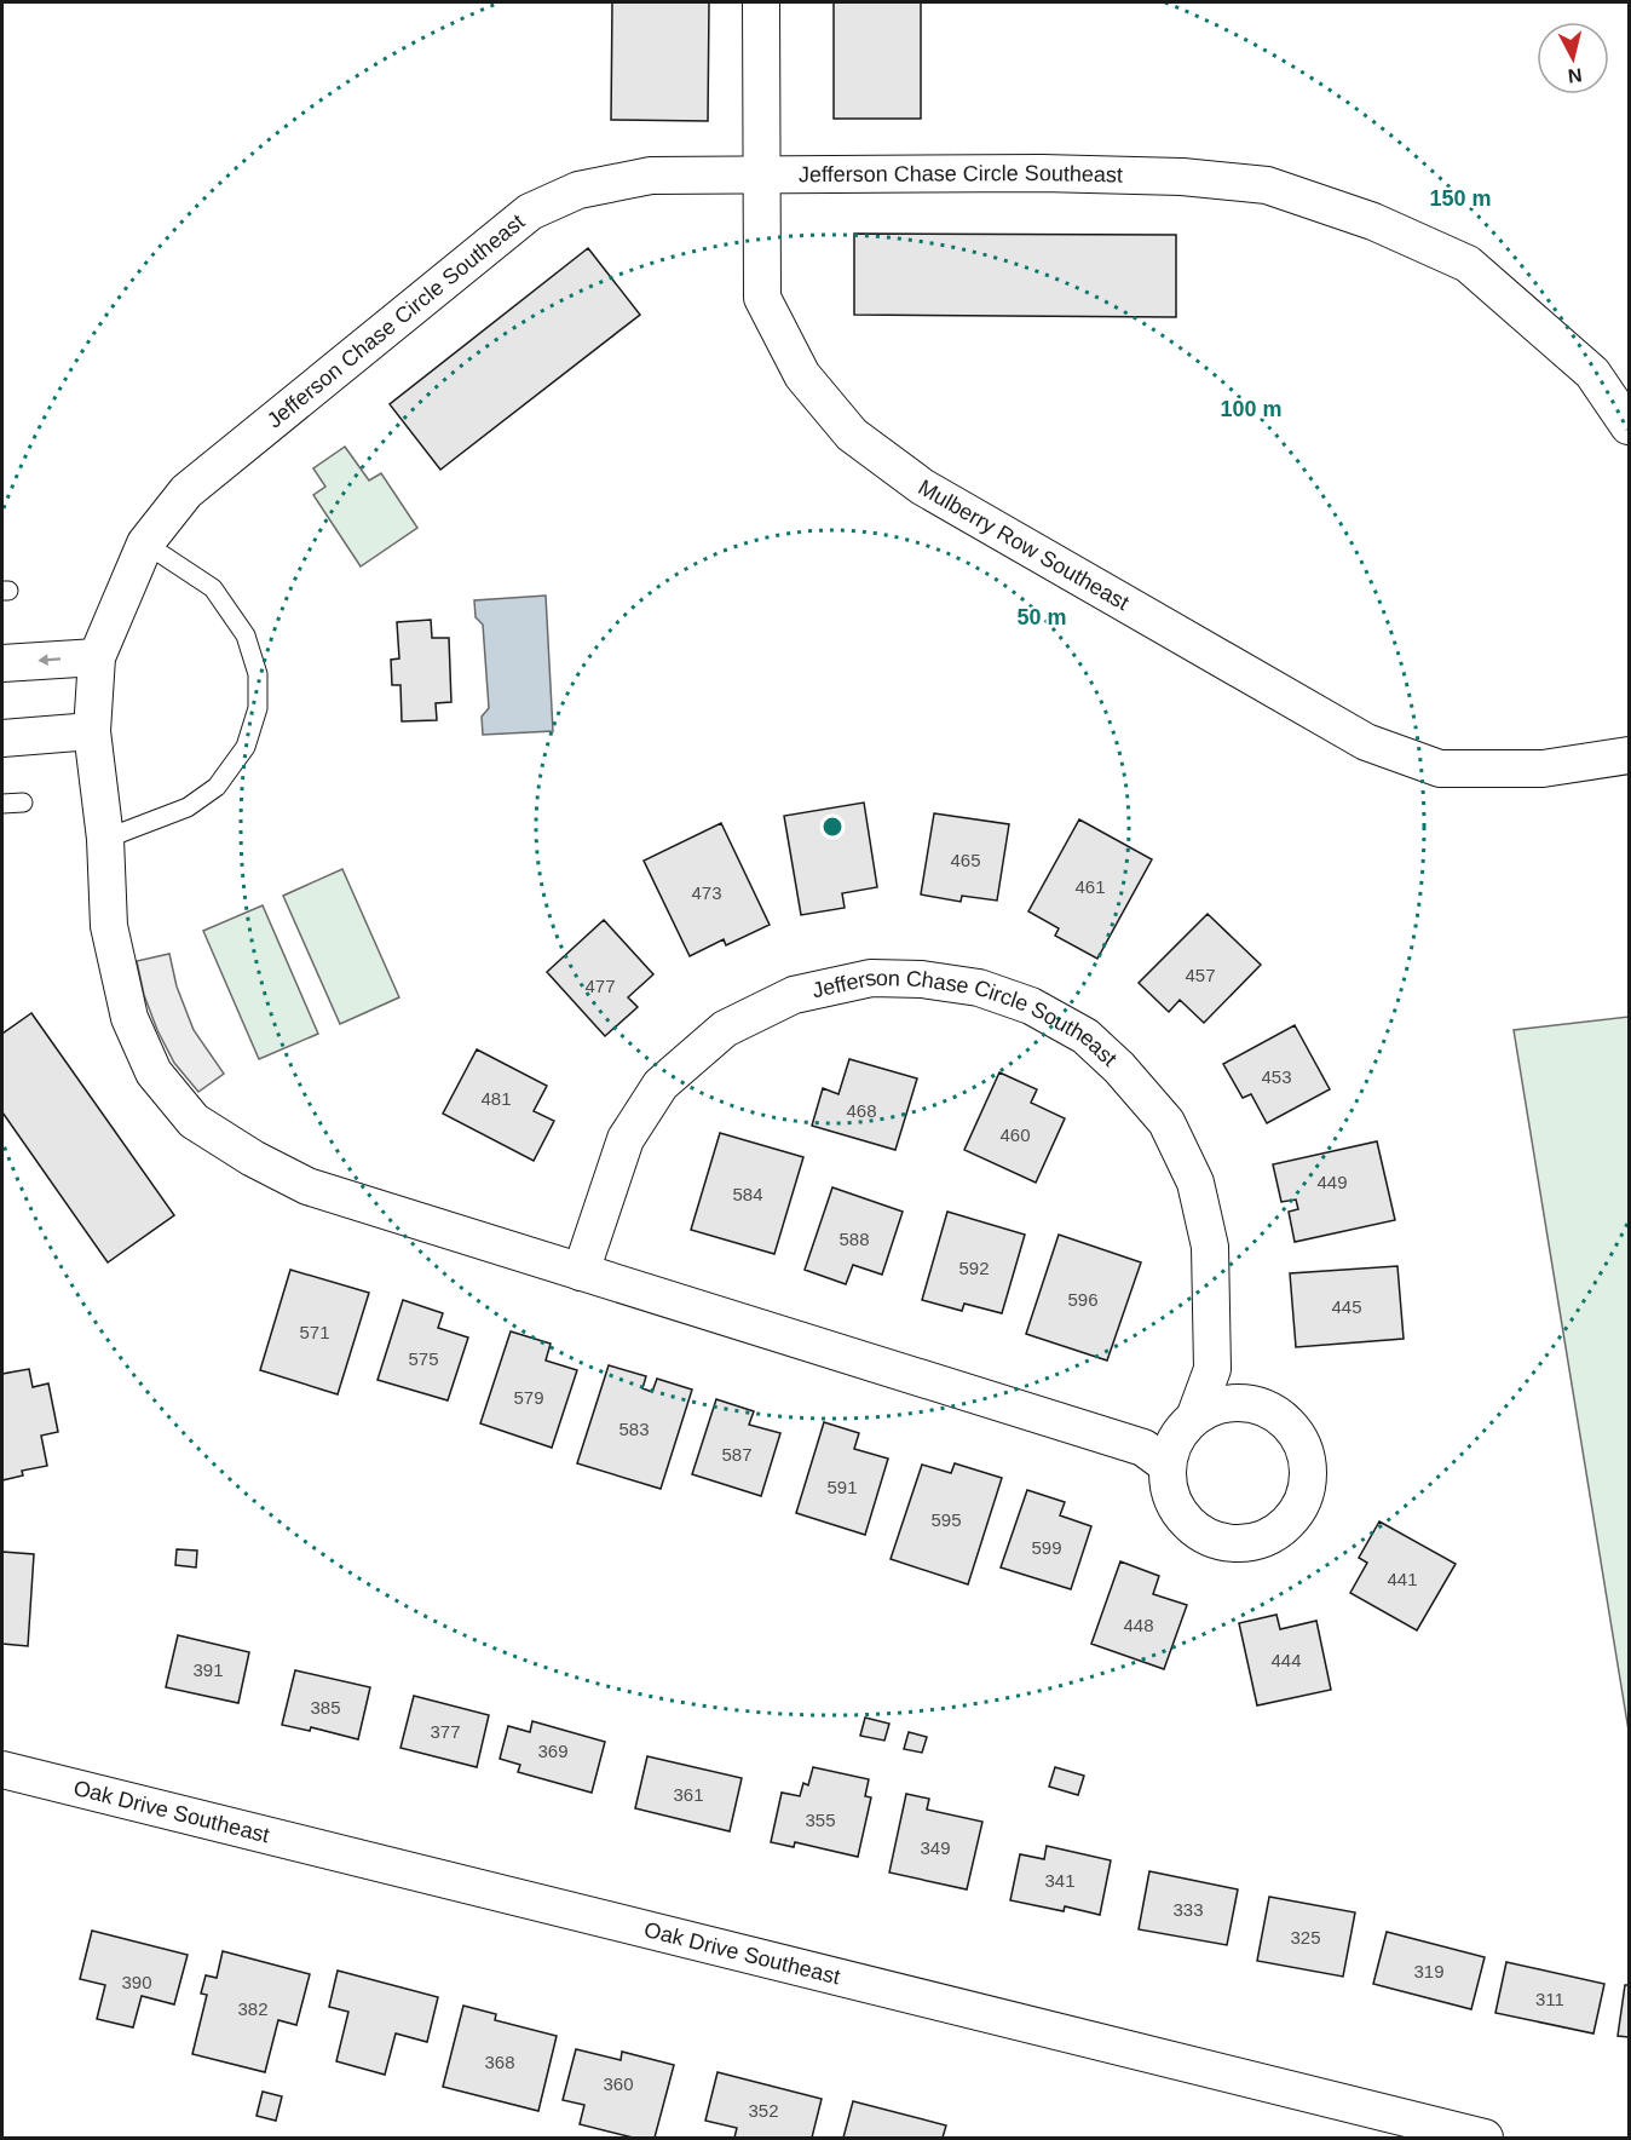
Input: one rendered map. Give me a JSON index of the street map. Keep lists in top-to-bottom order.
{
  "streets": {
    "street": ["Jefferson Chase Circle Southeast", "Mulberry Row Southeast", "Oak Drive Southeast"]
  },
  "crossings": [
    ["Jefferson Chase Circle Southeast", "Mulberry Row Southeast"]
  ],
  "house_numbers": [
    "465",
    "461",
    "473",
    "457",
    "477",
    "453",
    "481",
    "468",
    "460",
    "449",
    "584",
    "588",
    "592",
    "596",
    "445",
    "571",
    "575",
    "579",
    "583",
    "587",
    "591",
    "595",
    "599",
    "441",
    "448",
    "444",
    "391",
    "385",
    "377",
    "369",
    "361",
    "355",
    "349",
    "341",
    "333",
    "325",
    "319",
    "390",
    "311",
    "382",
    "368",
    "360",
    "352"
  ],
  "north": "bottom",
  "rings": ["150 m", "100 m", "50 m"]
}
